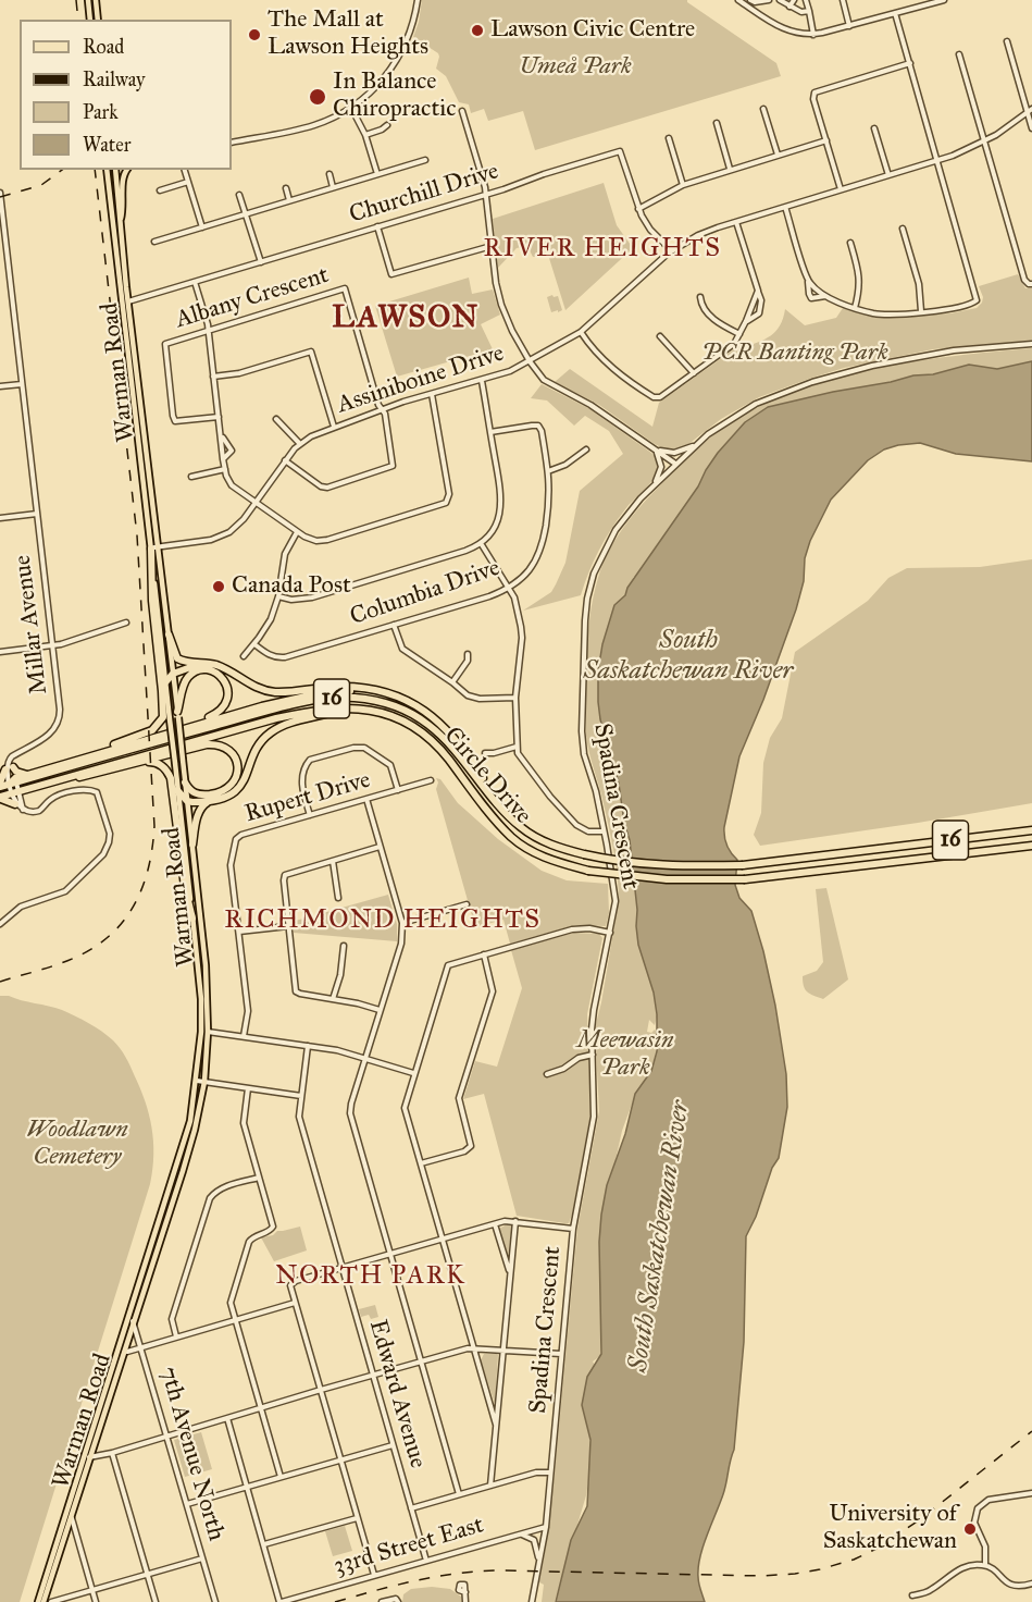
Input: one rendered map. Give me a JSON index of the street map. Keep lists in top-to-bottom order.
{
  "streets": {
    "highway": ["16", "Circle Drive"],
    "main road": ["Warman Road"],
    "street": [
      "Churchill Drive",
      "Albany Crescent",
      "Assiniboine Drive",
      "Columbia Drive",
      "Millar Avenue",
      "Rupert Drive",
      "Spadina Crescent",
      "Edward Avenue",
      "7th Avenue North",
      "33rd Street East"
    ]
  },
  "crossings": [
    ["Churchill Drive", "Warman Road"],
    ["Churchill Drive", "Assiniboine Drive"],
    ["Albany Crescent", "Assiniboine Drive"],
    ["Warman Road", "Assiniboine Drive"],
    ["Warman Road", "7th Avenue North"],
    ["Spadina Crescent", "33rd Street East"],
    ["Edward Avenue", "33rd Street East"]
  ],
  "districts": [
    "RIVER HEIGHTS",
    "LAWSON",
    "RICHMOND HEIGHTS",
    "NORTH PARK"
  ],
  "water": ["South Saskatchewan River"],
  "parks": [
    "Umeå Park",
    "PCR Banting Park",
    "Meewasin Park",
    "Woodlawn Cemetery"
  ],
  "places": [
    "Lawson Civic Centre",
    "The Mall at Lawson Heights",
    "In Balance Chiropractic",
    "Canada Post",
    "University of Saskatchewan"
  ],
  "legend": [
    "Road",
    "Railway",
    "Park",
    "Water"
  ]
}
